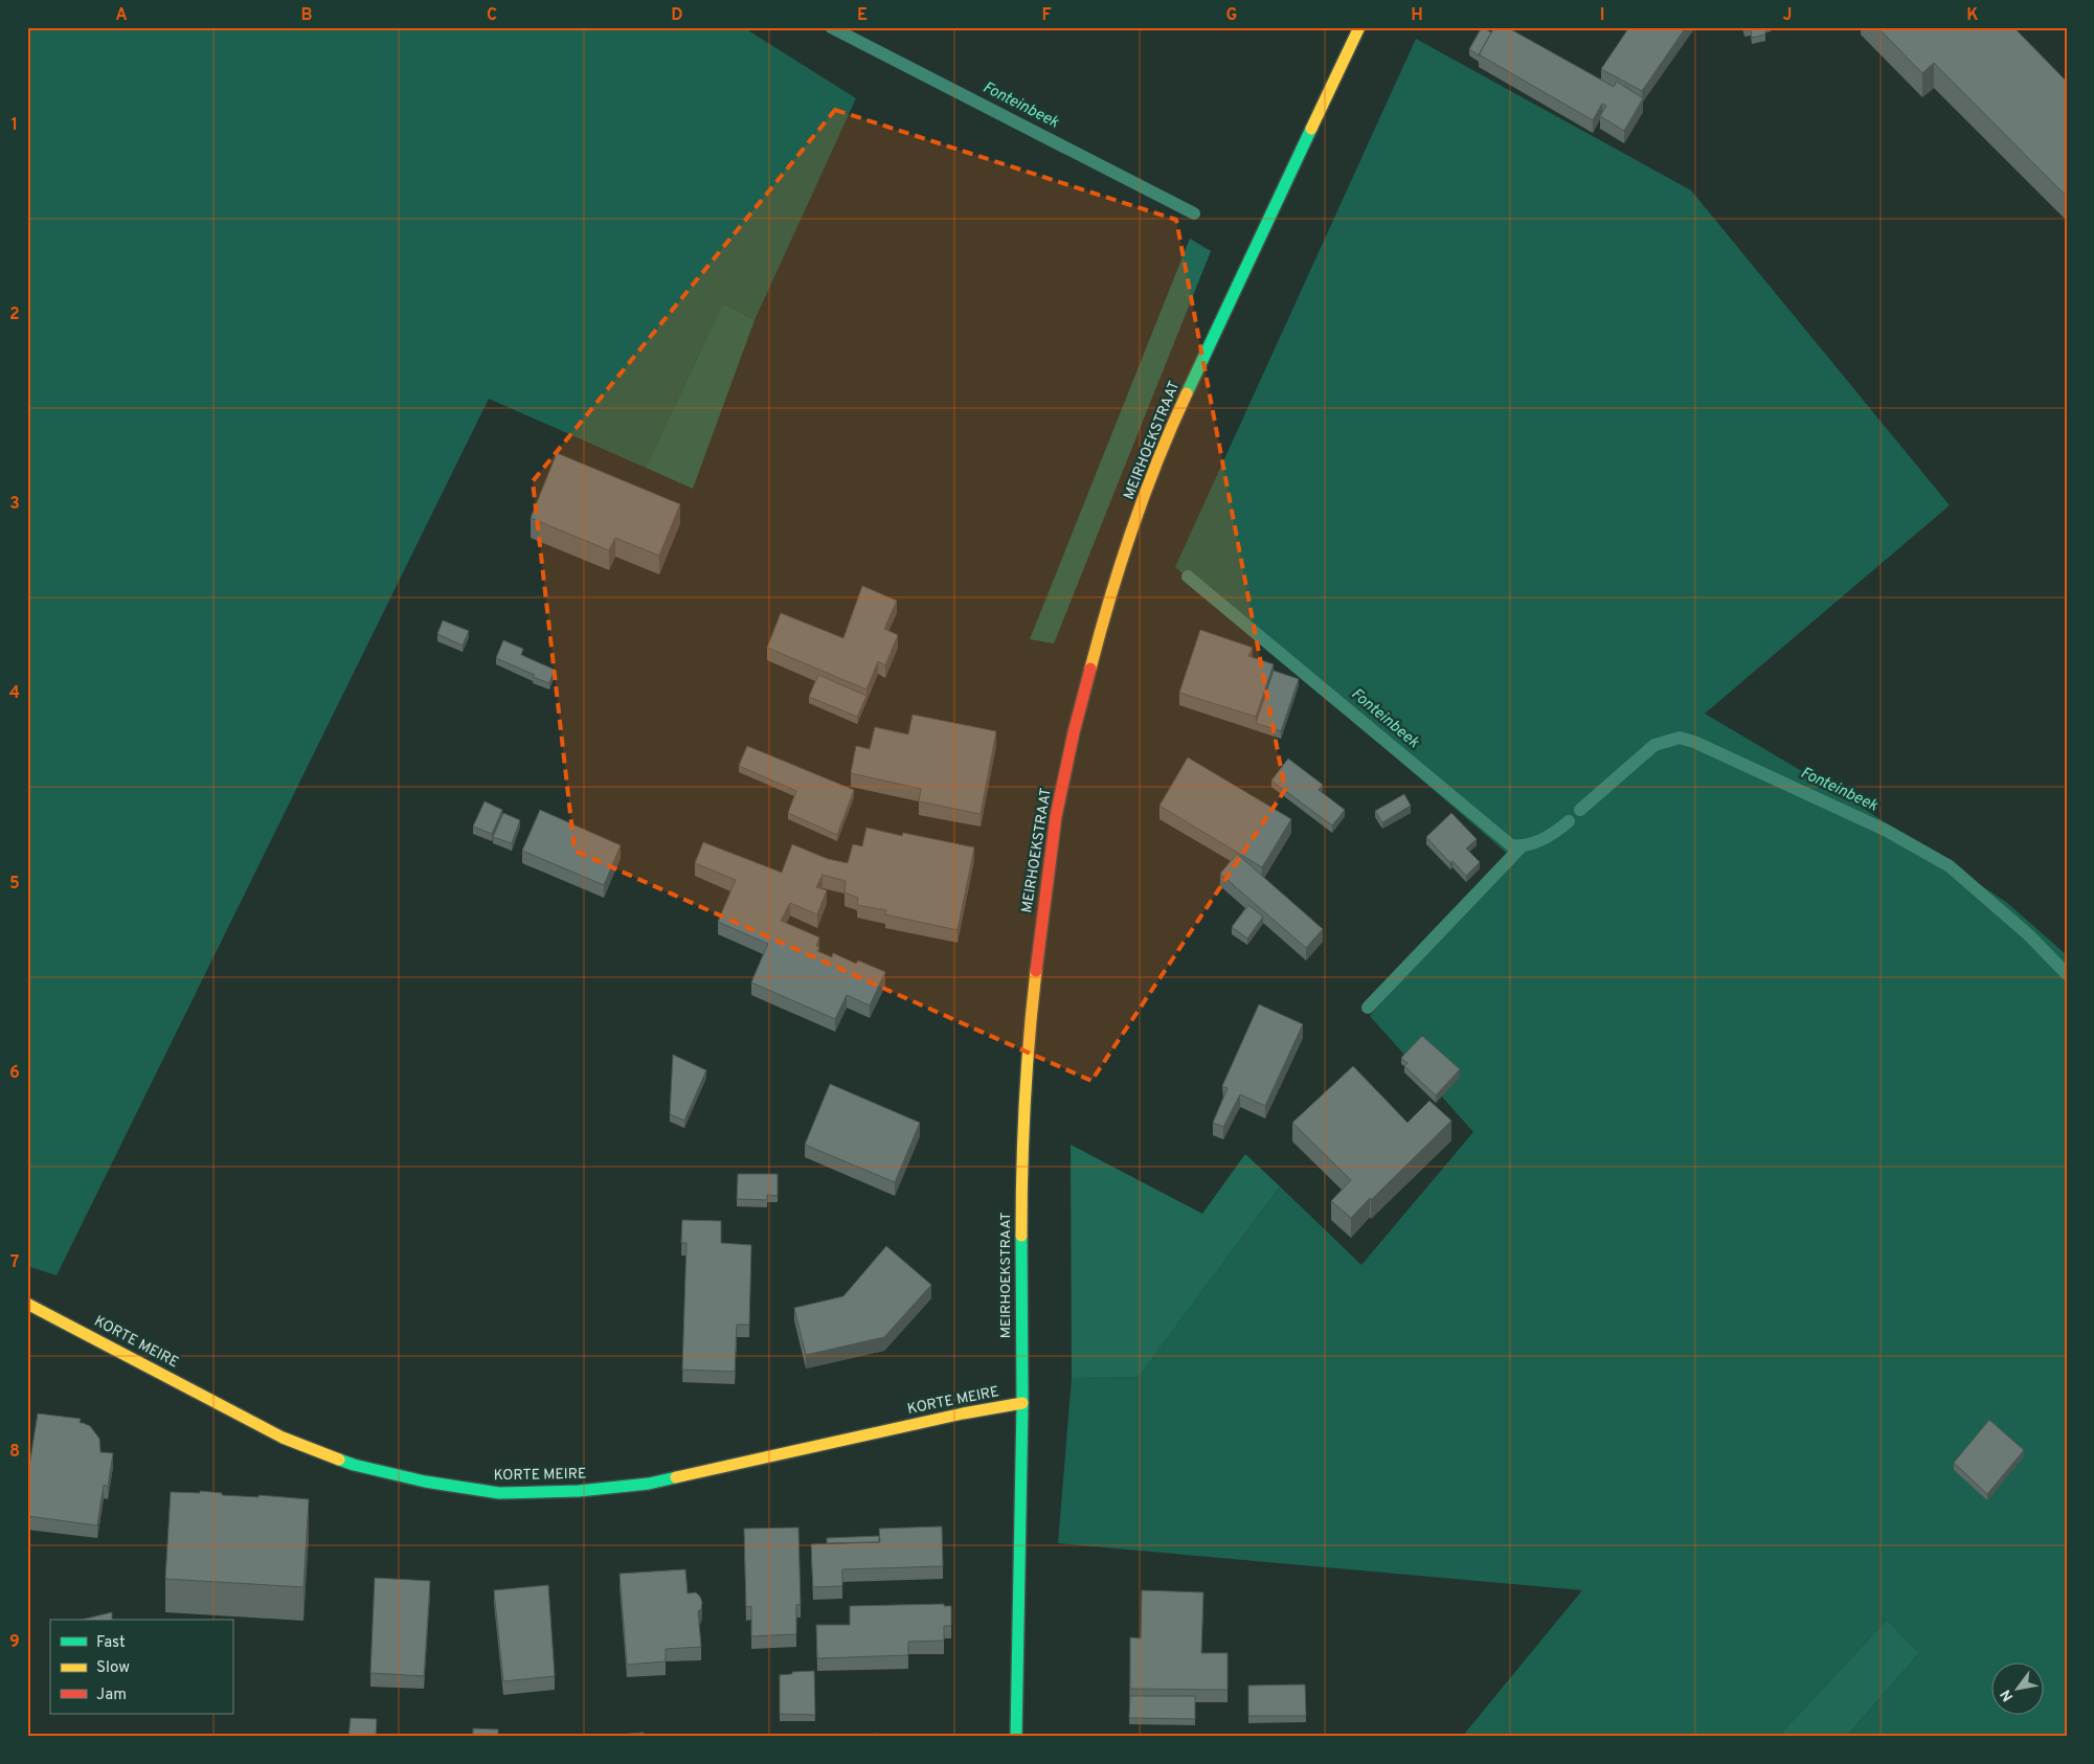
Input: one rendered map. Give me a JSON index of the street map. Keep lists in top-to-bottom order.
{
  "streets": {
    "street": ["MEIRHOEKSTRAAT", "KORTE MEIRE"]
  },
  "crossings": [
    ["MEIRHOEKSTRAAT", "KORTE MEIRE"]
  ],
  "water": ["Fonteinbeek"],
  "legend": ["Fast", "Slow", "Jam"],
  "north": "bottom left",
  "grid": {
    "columns": [
      "A",
      "B",
      "C",
      "D",
      "E",
      "F",
      "G",
      "H",
      "I",
      "J",
      "K"
    ],
    "rows": [
      "1",
      "2",
      "3",
      "4",
      "5",
      "6",
      "7",
      "8",
      "9"
    ]
  }
}
